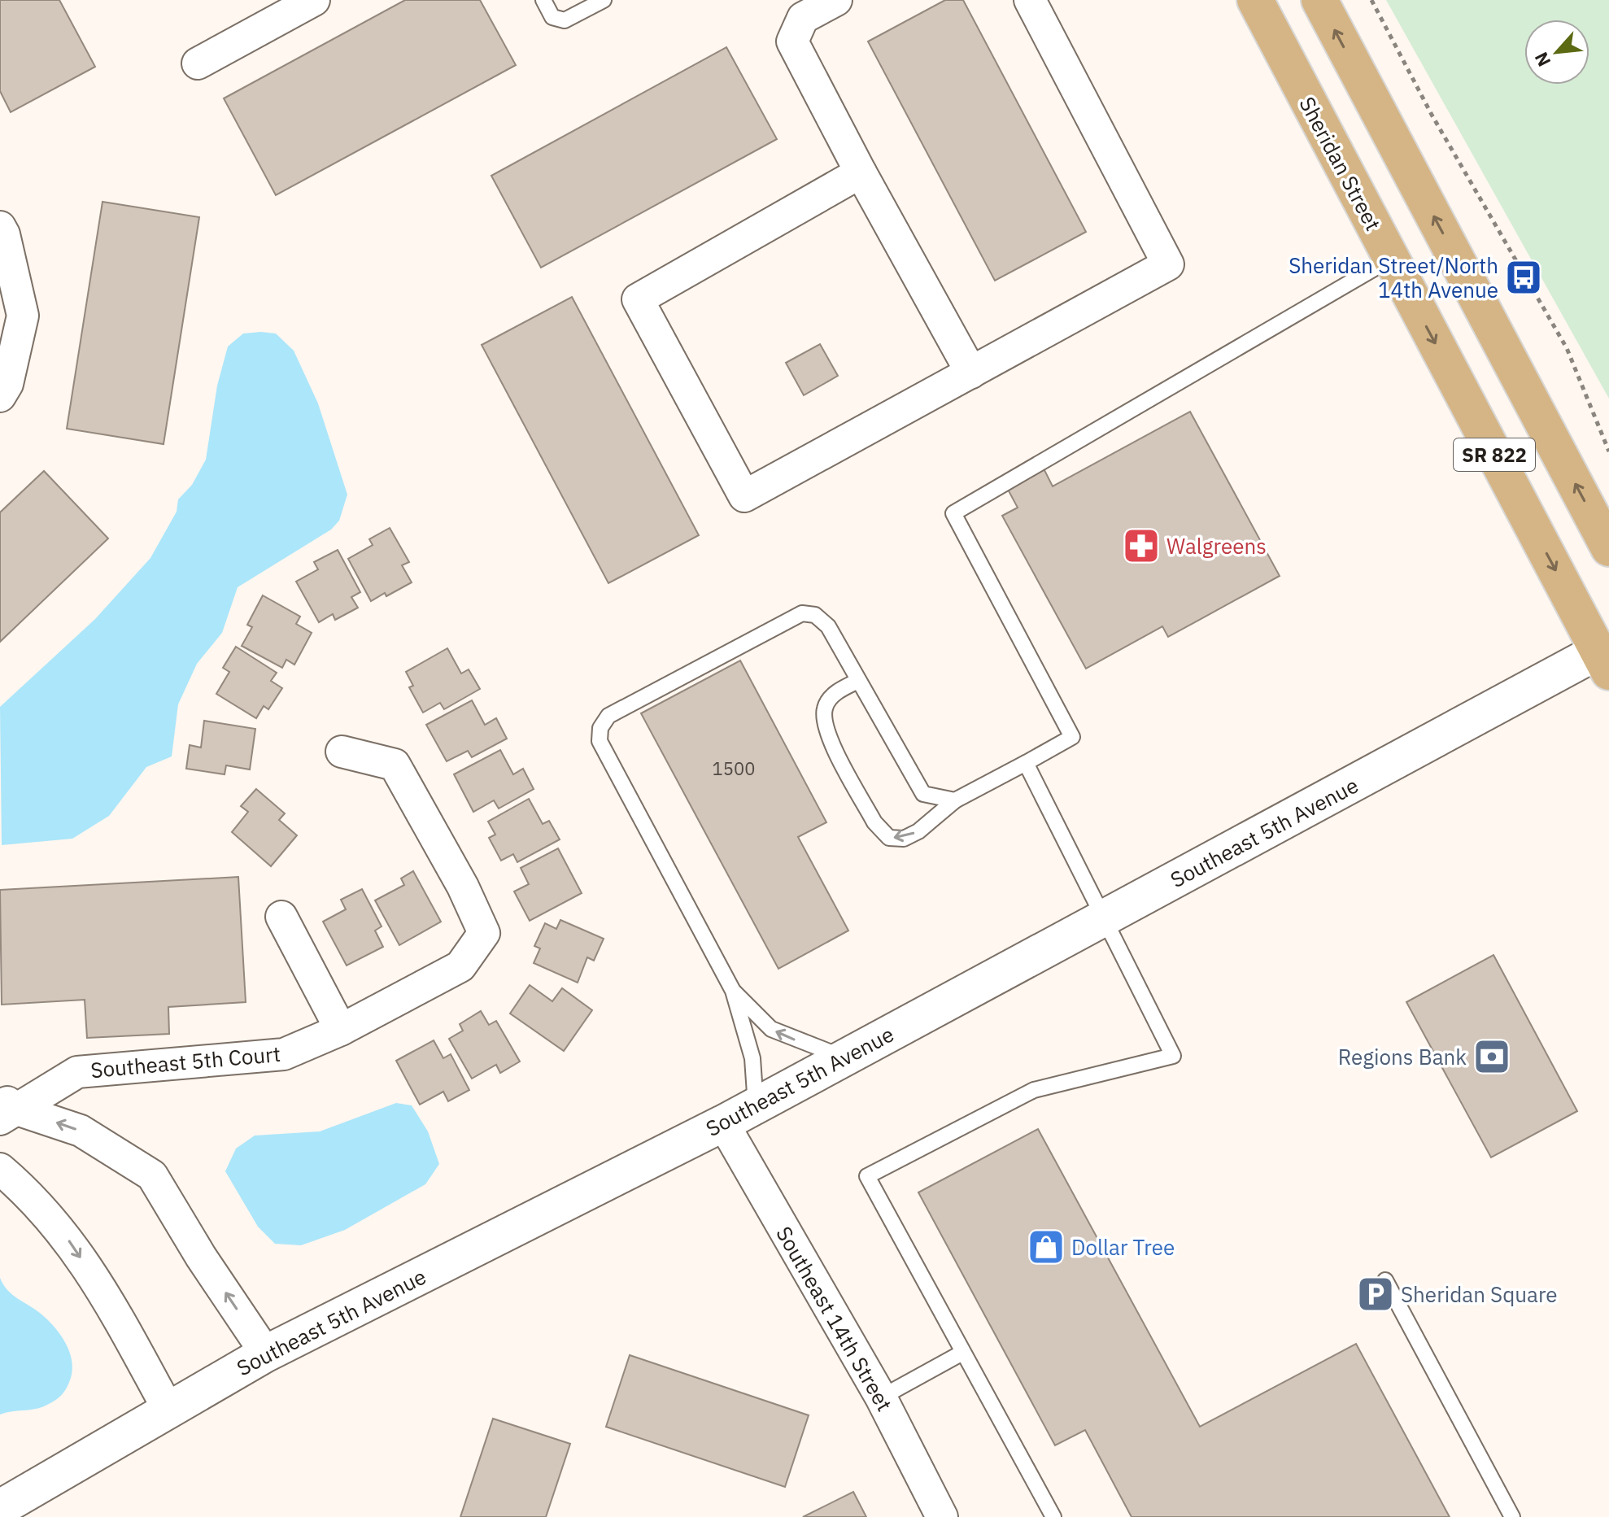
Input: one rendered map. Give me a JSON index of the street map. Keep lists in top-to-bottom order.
{
  "streets": {
    "main road": ["Sheridan Street", "SR 822"],
    "street": ["Southeast 5th Avenue", "Southeast 5th Court", "Southeast 14th Street"]
  },
  "crossings": [
    ["Sheridan Street", "Southeast 5th Avenue"],
    ["Southeast 5th Avenue", "Southeast 14th Street"]
  ],
  "places": {
    "bus stop": ["Sheridan Street/North 14th Avenue"],
    "pharmacy": ["Walgreens"],
    "bank": ["Regions Bank"],
    "shop": ["Dollar Tree"],
    "parking": ["Sheridan Square"]
  },
  "house_numbers": ["1500"],
  "north": "bottom left"
}
